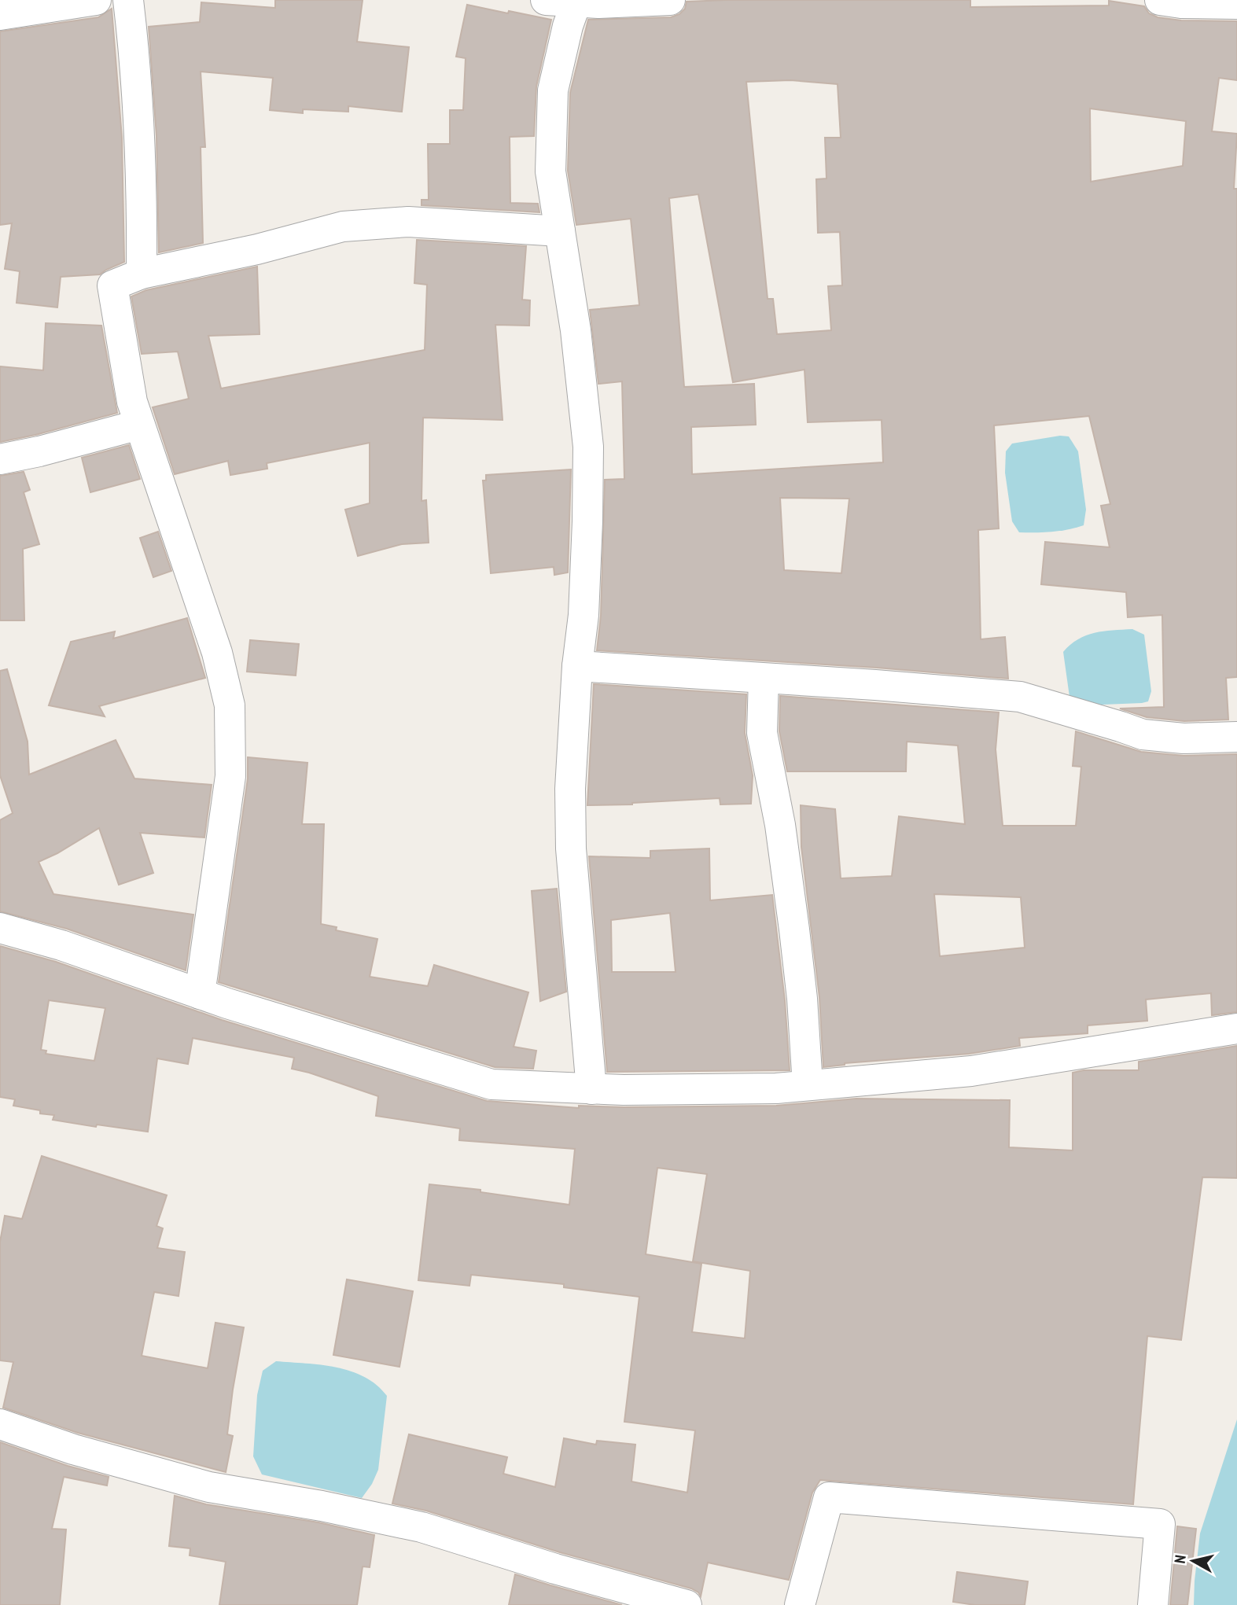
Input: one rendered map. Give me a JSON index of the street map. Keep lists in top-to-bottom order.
{
  "north": "left"
}
